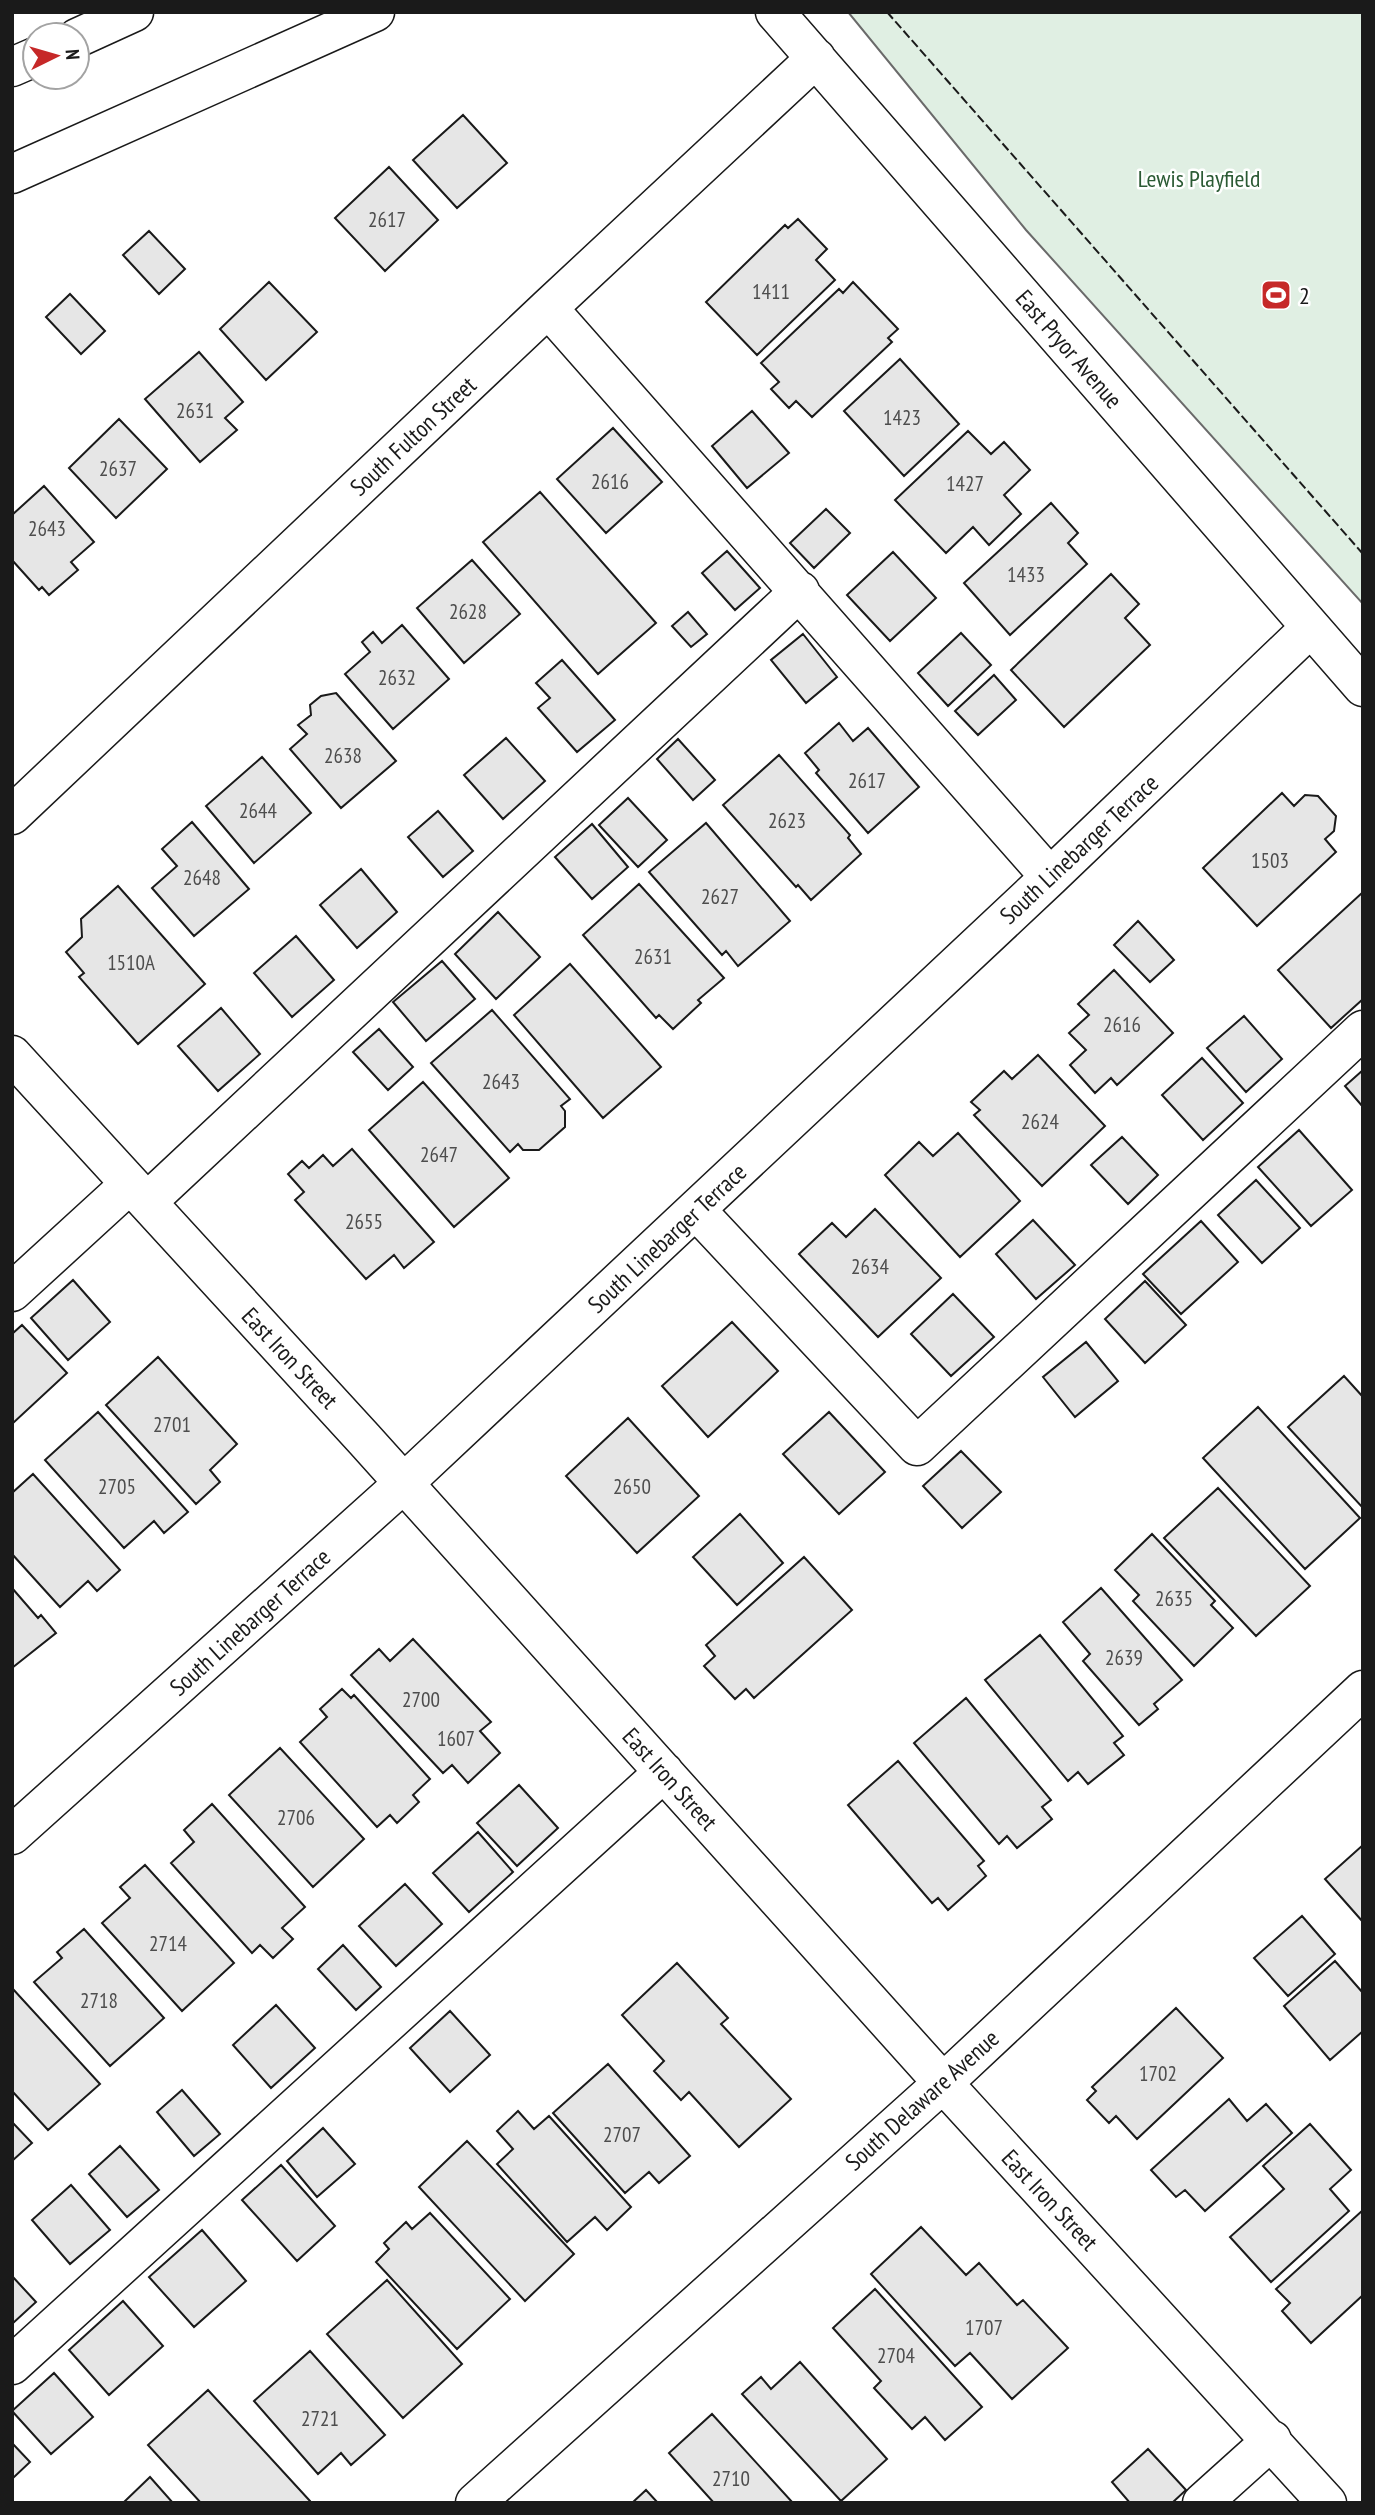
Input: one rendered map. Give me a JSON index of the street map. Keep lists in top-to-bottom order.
{
  "streets": {
    "street": [
      "East Pryor Avenue",
      "South Fulton Street",
      "South Linebarger Terrace",
      "East Iron Street",
      "South Delaware Avenue"
    ]
  },
  "crossings": [
    ["East Pryor Avenue", "South Fulton Street"],
    ["East Pryor Avenue", "South Linebarger Terrace"],
    ["South Linebarger Terrace", "East Iron Street"],
    ["East Iron Street", "South Delaware Avenue"]
  ],
  "parks": ["Lewis Playfield"],
  "places": {
    "sports": ["2"]
  },
  "house_numbers": [
    "2617",
    "1411",
    "2631",
    "1423",
    "2637",
    "2616",
    "1427",
    "2643",
    "1433",
    "2628",
    "2632",
    "2638",
    "2617",
    "2644",
    "2623",
    "1503",
    "2648",
    "2627",
    "2631",
    "1510A",
    "2616",
    "2643",
    "2624",
    "2647",
    "2655",
    "2634",
    "2701",
    "2705",
    "2650",
    "2635",
    "2639",
    "2700",
    "1607",
    "2706",
    "2714",
    "2718",
    "1702",
    "2707",
    "1707",
    "2704",
    "2721",
    "2710"
  ],
  "north": "right"
}
